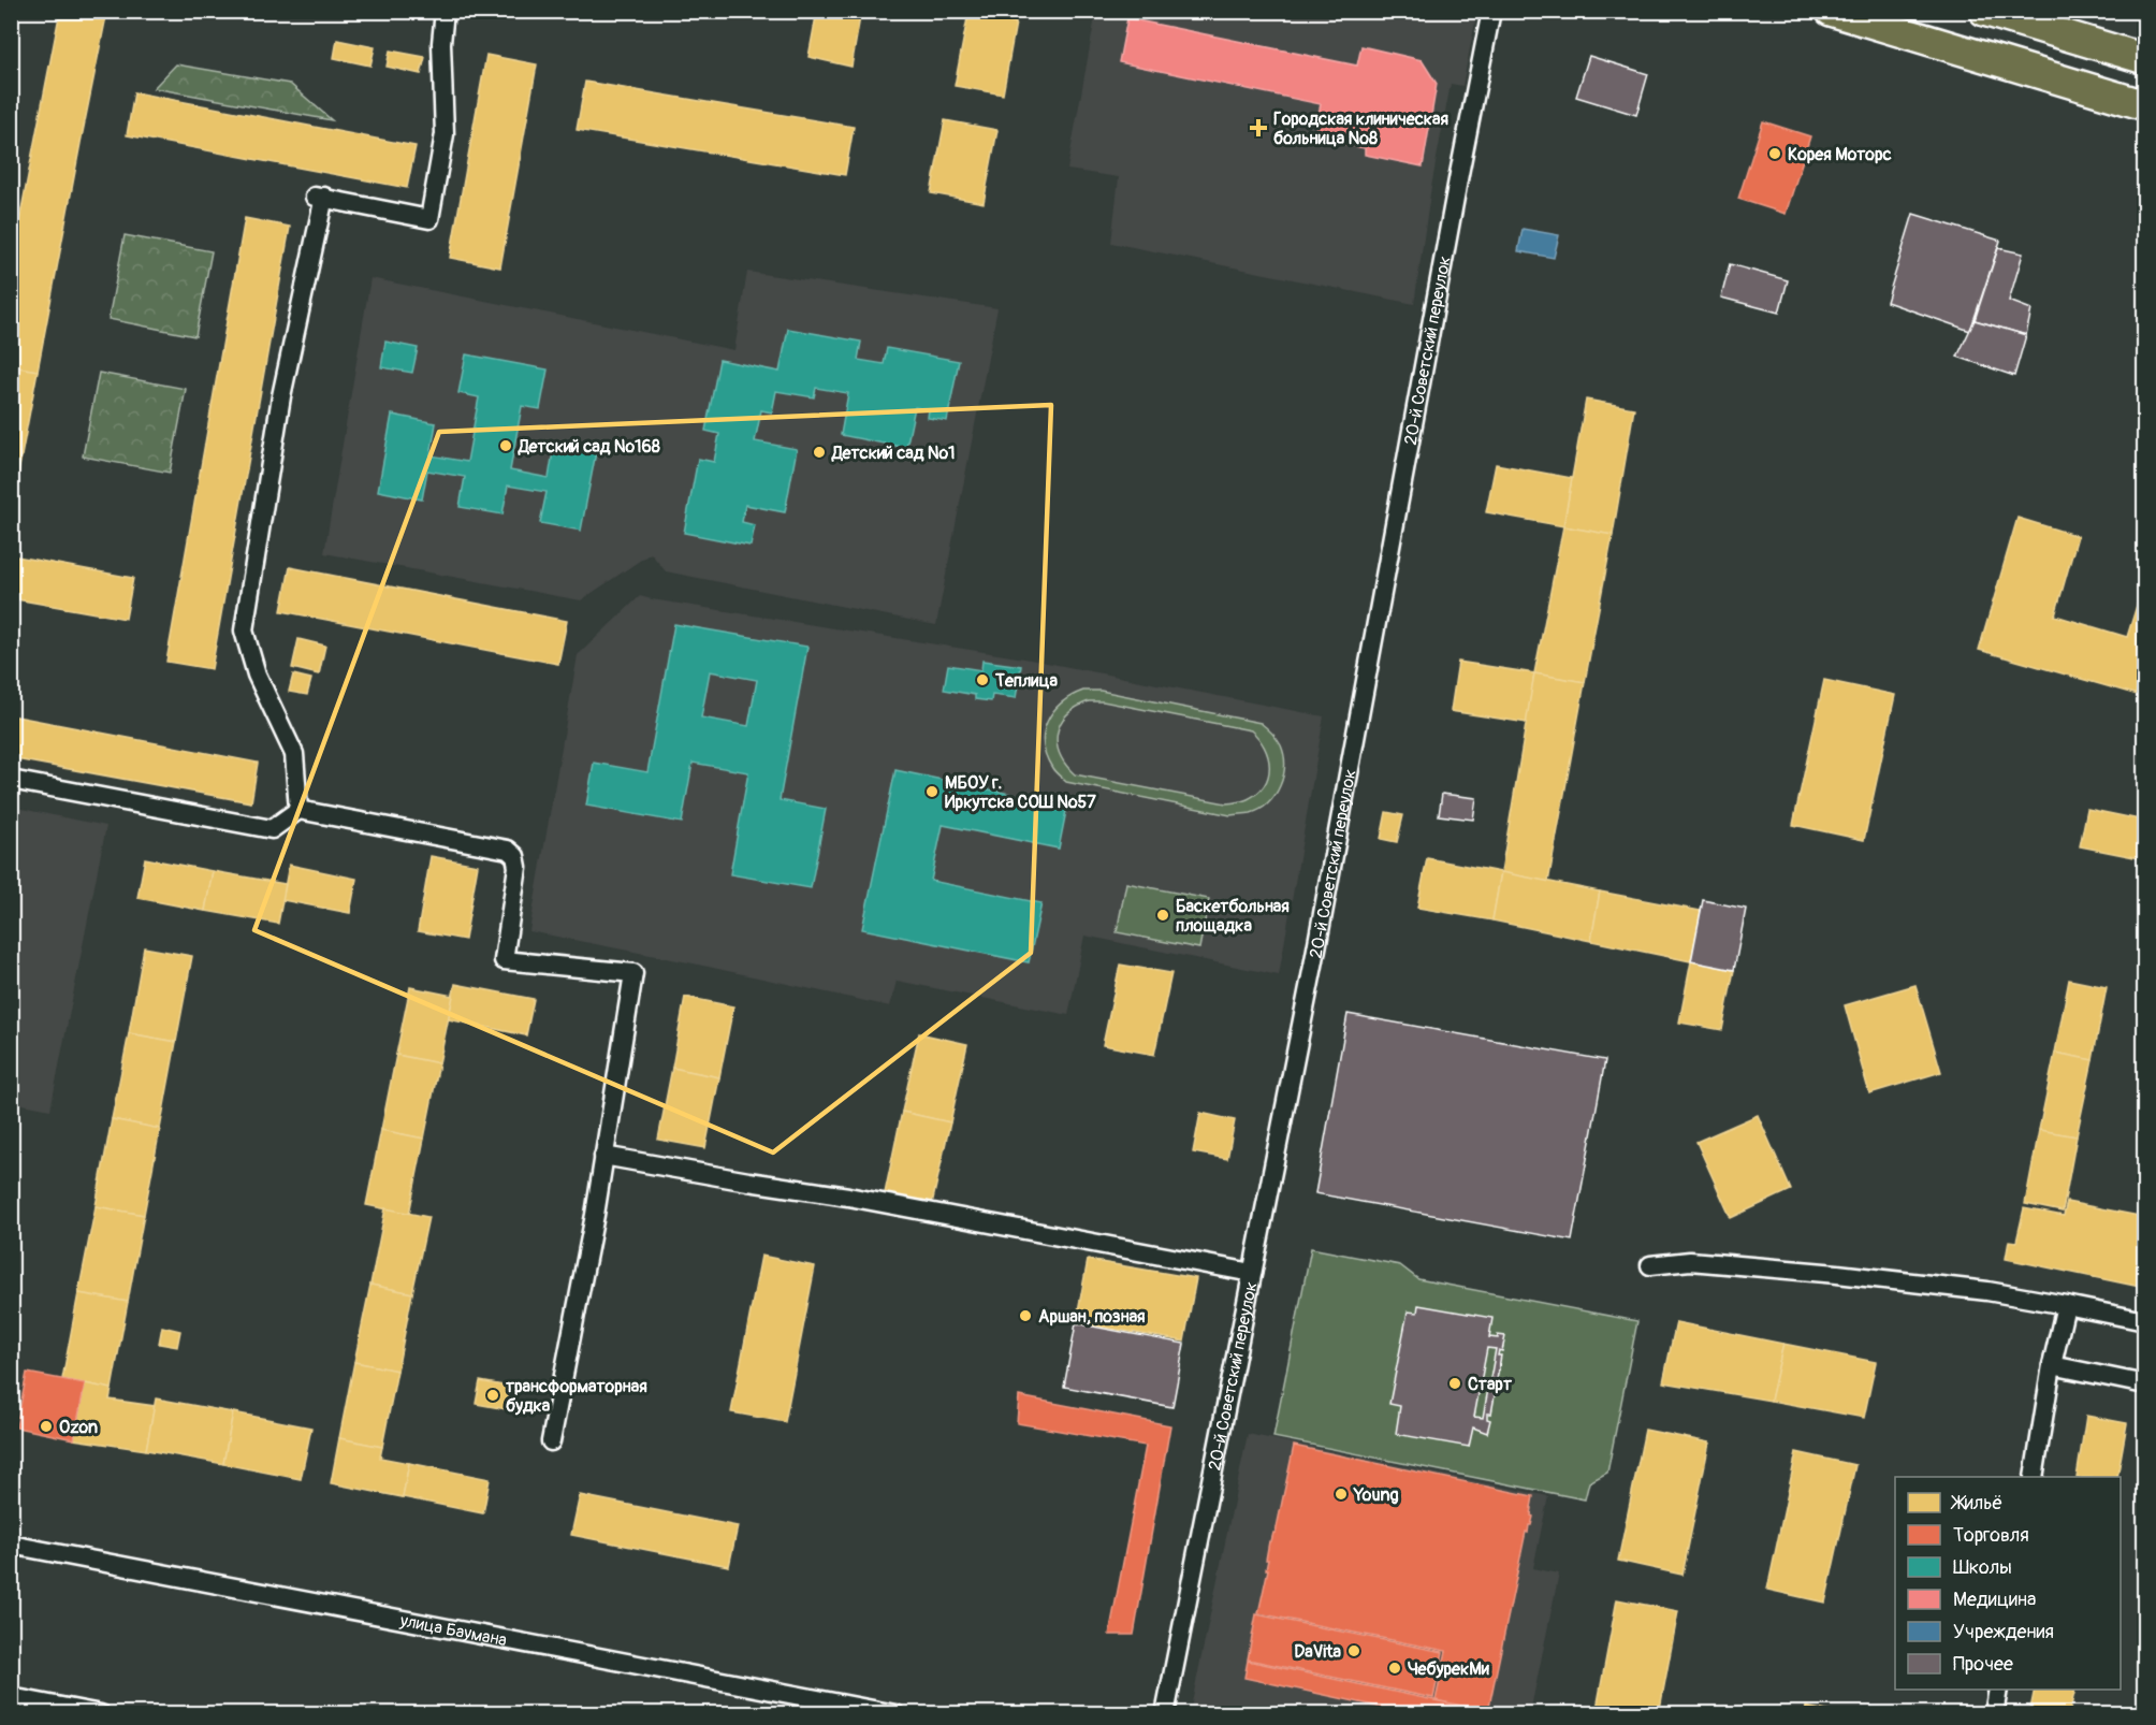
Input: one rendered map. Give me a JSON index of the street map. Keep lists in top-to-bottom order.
{
  "streets": {
    "street": ["20-й Советский переулок", "улица Баумана"]
  },
  "places": {
    "health": ["Городская клиническая больница №8"],
    "other": [
      "Корея Моторс",
      "Детский сад №168",
      "Детский сад №1",
      "Теплица",
      "МБОУ г. Иркутска СОШ №57",
      "Баскетбольная площадка",
      "Аршан, позная",
      "Старт",
      "трансформаторная будка",
      "Ozon",
      "Young",
      "DaVita",
      "ЧебурекМи"
    ]
  },
  "legend": [
    "Жильё",
    "Торговля",
    "Школы",
    "Медицина",
    "Учреждения",
    "Прочее"
  ]
}
